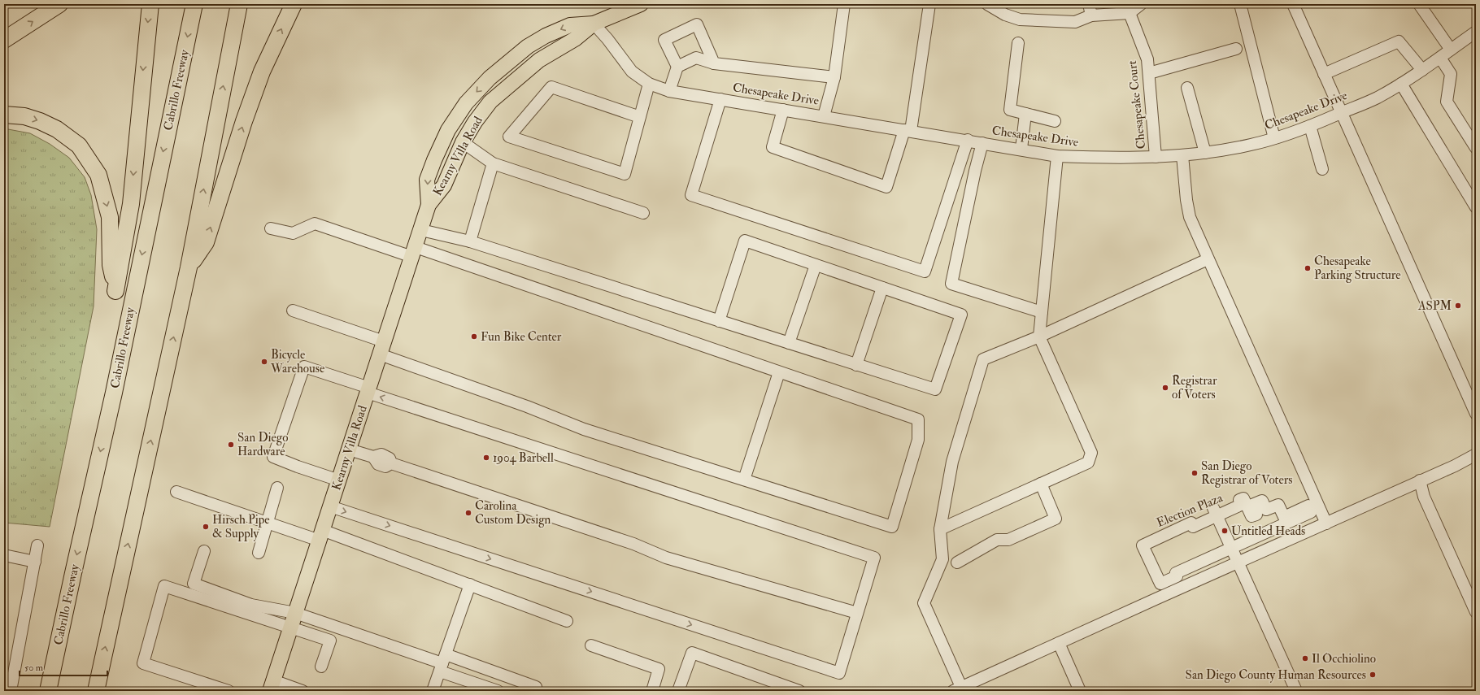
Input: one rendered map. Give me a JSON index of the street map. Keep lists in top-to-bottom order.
{
  "streets": {
    "highway": ["Cabrillo Freeway"],
    "main road": ["Kearny Villa Road"],
    "street": ["Chesapeake Drive", "Chesapeake Court", "Election Plaza"]
  },
  "crossings": [
    ["Chesapeake Drive", "Chesapeake Court"],
    ["Chesapeake Drive", "Kearny Villa Road"]
  ],
  "places": [
    "Chesapeake Parking Structure",
    "ASPM",
    "Fun Bike Center",
    "Bicycle Warehouse",
    "Registrar of Voters",
    "San Diego Hardware",
    "1904 Barbell",
    "San Diego Registrar of Voters",
    "Carolina Custom Design",
    "Hirsch Pipe & Supply",
    "Untitled Heads",
    "Il Occhiolino",
    "San Diego County Human Resources"
  ],
  "scale_bar": "50 m"
}
